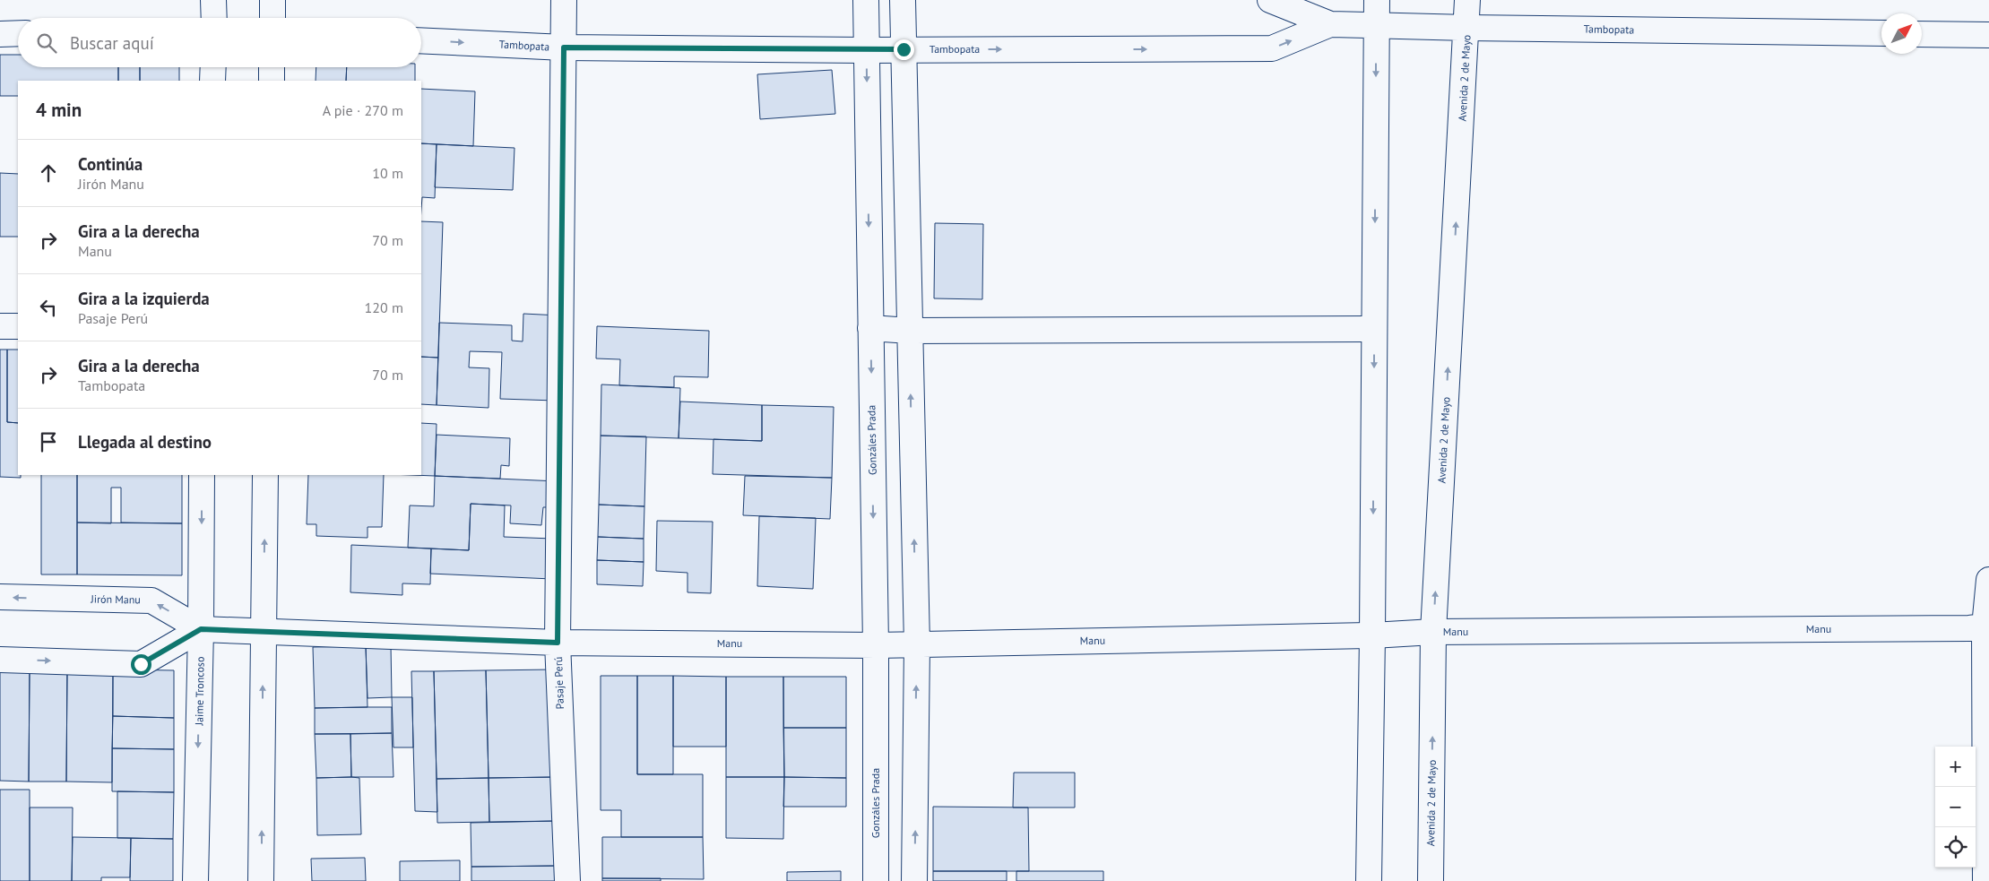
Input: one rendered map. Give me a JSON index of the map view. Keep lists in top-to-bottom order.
{
  "streets": {
    "street": [
      "Tambopata",
      "Avenida 2 de Mayo",
      "Gonzáles Prada",
      "Jirón Manu",
      "Manu",
      "Pasaje Perú",
      "Jaime Troncoso"
    ]
  },
  "crossings": [
    ["Tambopata", "Avenida 2 de Mayo"],
    ["Tambopata", "Gonzáles Prada"],
    ["Tambopata", "Pasaje Perú"],
    ["Avenida 2 de Mayo", "Manu"],
    ["Gonzáles Prada", "Manu"],
    ["Jirón Manu", "Manu"],
    ["Jirón Manu", "Jaime Troncoso"],
    ["Manu", "Pasaje Perú"],
    ["Manu", "Jaime Troncoso"]
  ],
  "one_way": ["Tambopata"],
  "north": "top right",
  "page": {
    "search": "Buscar aquí",
    "heading": ["4 min", "A pie · 270 m"],
    "list": [
      ["Continúa", "Jirón Manu", "10 m"],
      ["Gira a la derecha", "Manu", "70 m"],
      ["Gira a la izquierda", "Pasaje Perú", "120 m"],
      ["Gira a la derecha", "Tambopata", "70 m"],
      "Llegada al destino"
    ],
    "map_buttons": ["+", "−"]
  }
}
